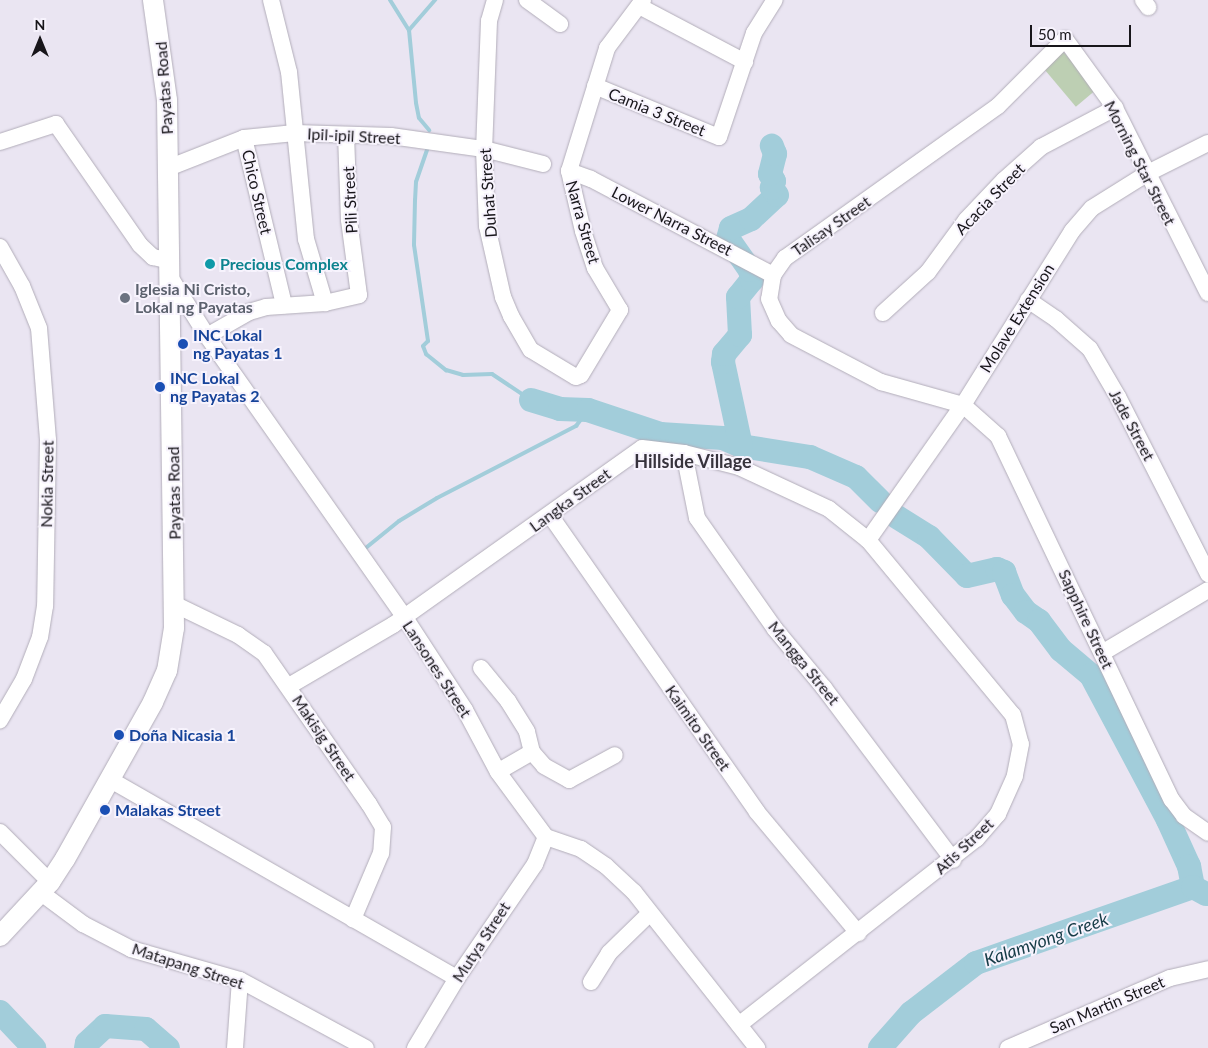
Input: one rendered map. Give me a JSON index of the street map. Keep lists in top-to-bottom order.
{
  "streets": {
    "main road": ["Payatas Road"],
    "street": [
      "Camia 3 Street",
      "Ipil-ipil Street",
      "Morning Star Street",
      "Chico Street",
      "Duhat Street",
      "Acacia Street",
      "Pili Street",
      "Lower Narra Street",
      "Narra Street",
      "Talisay Street",
      "Molave Extension",
      "Jade Street",
      "Nokia Street",
      "Langka Street",
      "Sapphire Street",
      "Mangga Street",
      "Lansones Street",
      "Kaimito Street",
      "Makisig Street",
      "Atis Street",
      "Mutya Street",
      "Matapang Street",
      "San Martin Street"
    ]
  },
  "crossings": [
    ["Payatas Road", "Ipil-ipil Street"],
    ["Payatas Road", "Lansones Street"],
    ["Payatas Road", "Makisig Street"],
    ["Payatas Road", "Matapang Street"],
    ["Ipil-ipil Street", "Chico Street"],
    ["Ipil-ipil Street", "Duhat Street"],
    ["Ipil-ipil Street", "Pili Street"],
    ["Morning Star Street", "Acacia Street"],
    ["Morning Star Street", "Talisay Street"],
    ["Morning Star Street", "Molave Extension"],
    ["Duhat Street", "Narra Street"],
    ["Lower Narra Street", "Narra Street"],
    ["Lower Narra Street", "Talisay Street"],
    ["Molave Extension", "Jade Street"],
    ["Molave Extension", "Langka Street"],
    ["Molave Extension", "Sapphire Street"],
    ["Molave Extension", "Atis Street"],
    ["Langka Street", "Mangga Street"],
    ["Langka Street", "Lansones Street"],
    ["Langka Street", "Kaimito Street"],
    ["Langka Street", "Makisig Street"],
    ["Langka Street", "Atis Street"],
    ["Mangga Street", "Atis Street"],
    ["Lansones Street", "Mutya Street"],
    ["Kaimito Street", "Atis Street"]
  ],
  "districts": ["Hillside Village"],
  "water": ["Kalamyong Creek"],
  "places": [
    "Precious Complex",
    "Iglesia Ni Cristo, Lokal ng Payatas",
    "INC Lokal ng Payatas 1",
    "INC Lokal ng Payatas 2",
    "Doña Nicasia 1",
    "Malakas Street"
  ],
  "scale_bar": "50 m",
  "north": "top"
}
